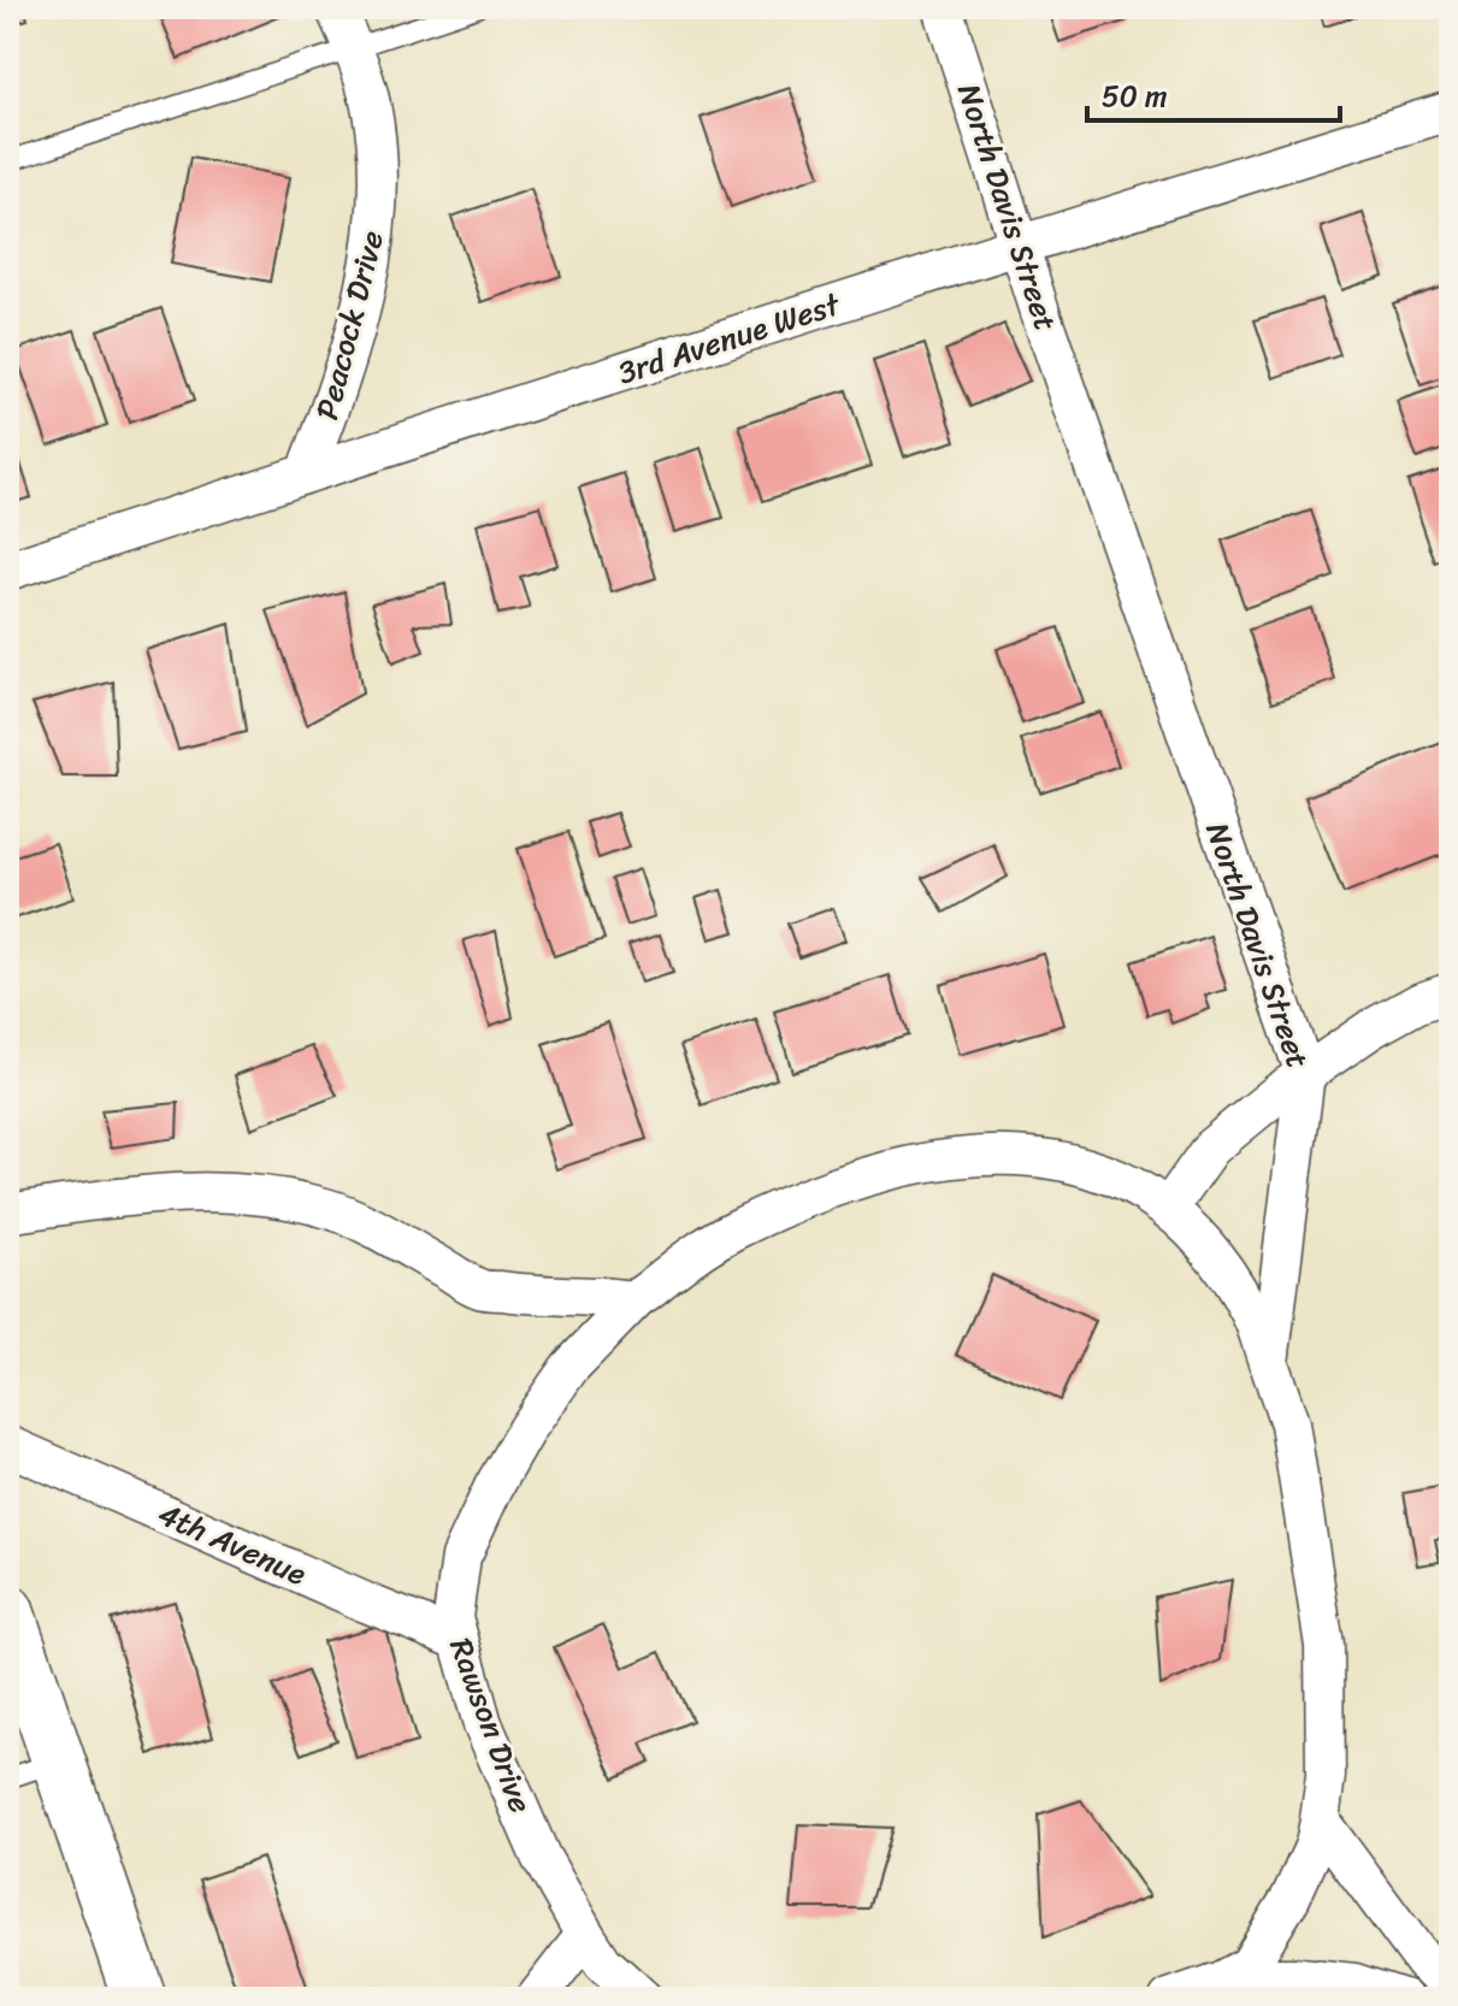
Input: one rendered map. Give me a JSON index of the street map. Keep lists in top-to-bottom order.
{
  "streets": {
    "street": [
      "North Davis Street",
      "Peacock Drive",
      "3rd Avenue West",
      "4th Avenue",
      "Rawson Drive"
    ]
  },
  "crossings": [
    ["North Davis Street", "3rd Avenue West"],
    ["North Davis Street", "Rawson Drive"],
    ["Peacock Drive", "3rd Avenue West"],
    ["4th Avenue", "Rawson Drive"]
  ],
  "scale_bar": "50 m"
}
